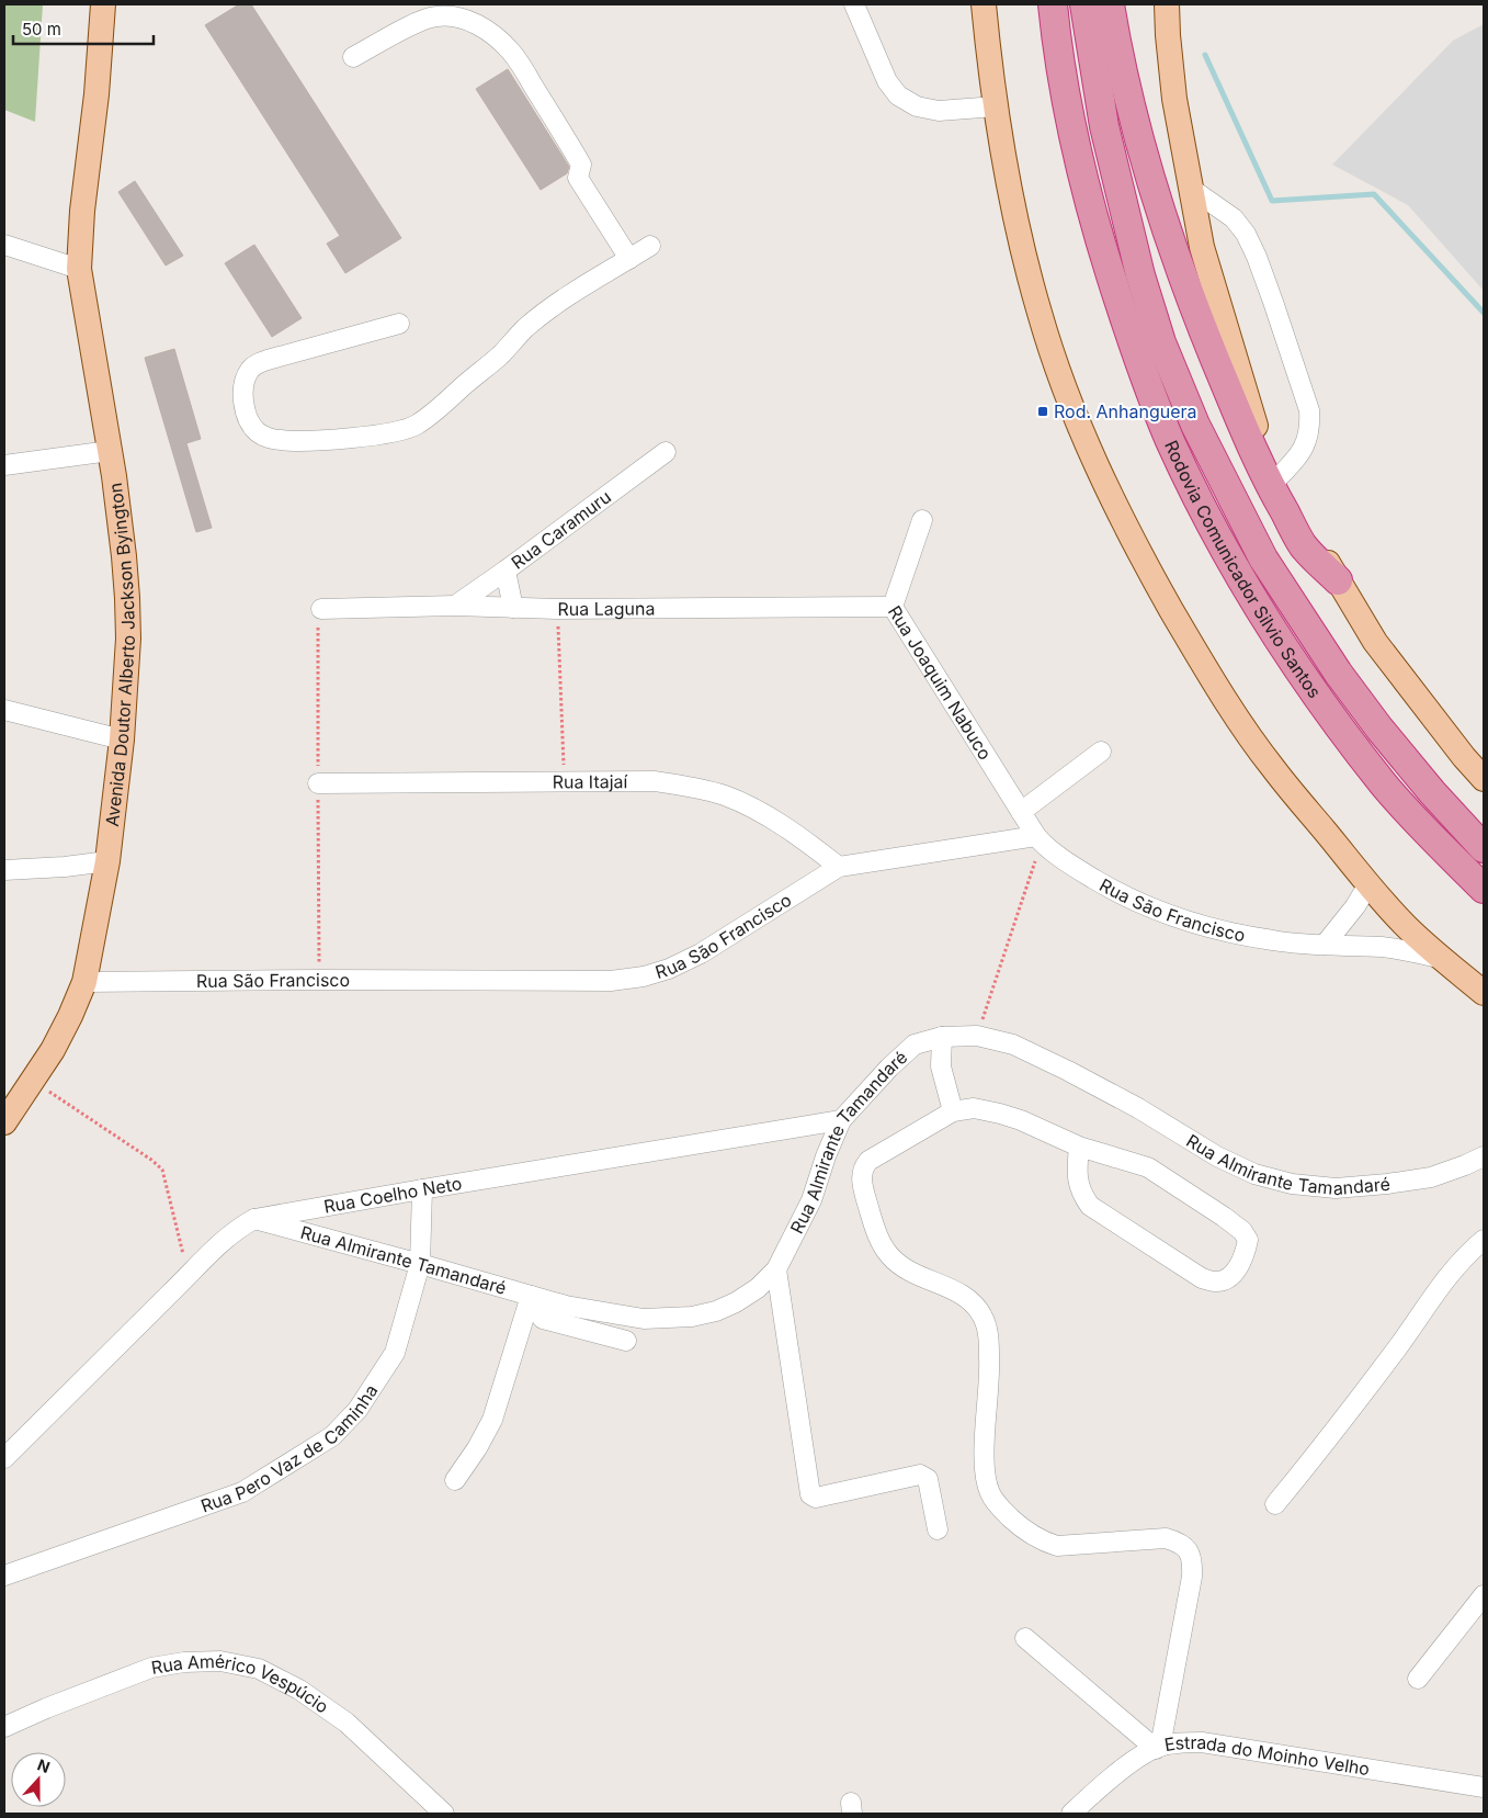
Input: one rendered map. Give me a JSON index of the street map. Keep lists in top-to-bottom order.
{
  "streets": {
    "highway": ["Rodovia Comunicador Silvio Santos"],
    "main road": ["Avenida Doutor Alberto Jackson Byington"],
    "street": [
      "Rua Caramuru",
      "Rua Laguna",
      "Rua Joaquim Nabuco",
      "Rua Itajaí",
      "Rua São Francisco",
      "Rua Almirante Tamandaré",
      "Rua Coelho Neto",
      "Rua Pero Vaz de Caminha",
      "Rua Américo Vespúcio",
      "Estrada do Moinho Velho"
    ]
  },
  "crossings": [
    ["Rua Caramuru", "Rua Laguna"],
    ["Rua Laguna", "Rua Joaquim Nabuco"],
    ["Avenida Doutor Alberto Jackson Byington", "Rua São Francisco"],
    ["Rua Joaquim Nabuco", "Rua São Francisco"],
    ["Rua Itajaí", "Rua São Francisco"],
    ["Rua Almirante Tamandaré", "Rua Coelho Neto"],
    ["Rua Almirante Tamandaré", "Rua Pero Vaz de Caminha"],
    ["Rua Coelho Neto", "Rua Pero Vaz de Caminha"]
  ],
  "places": {
    "transit": ["Rod. Anhanguera"]
  },
  "scale_bar": "50 m",
  "north": "top"
}
